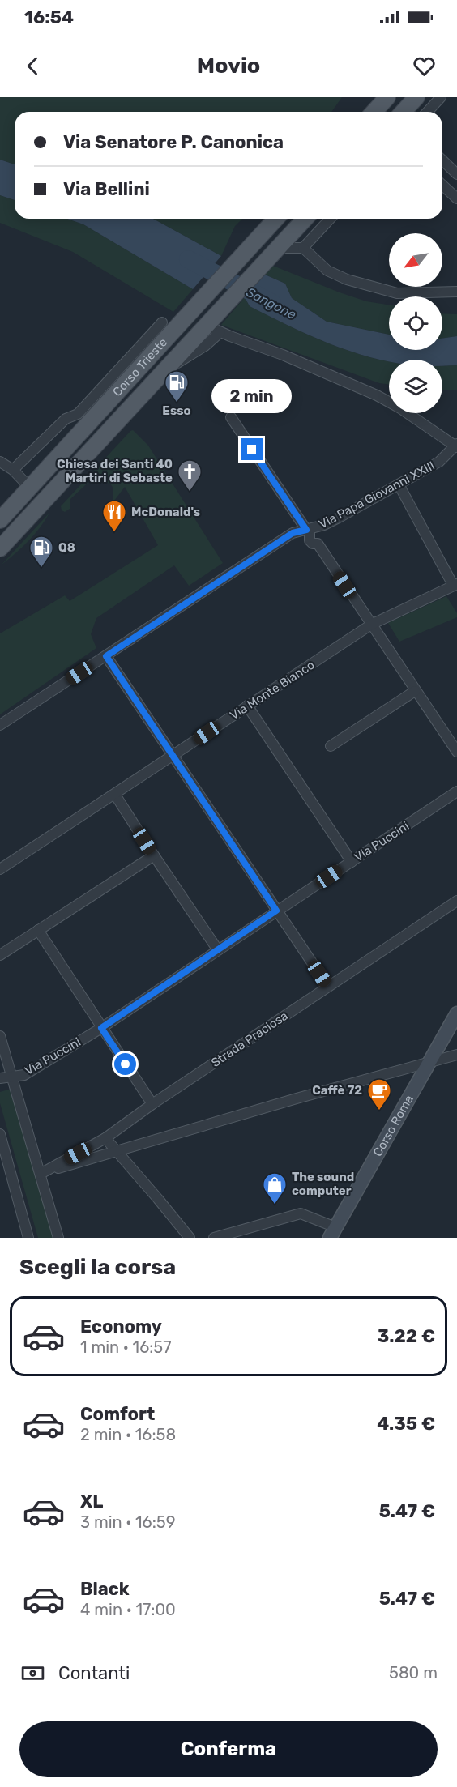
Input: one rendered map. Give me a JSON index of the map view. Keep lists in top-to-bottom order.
{
  "streets": {
    "main road": ["Corso Trieste"],
    "street": [
      "Via Papa Giovanni XXIII",
      "Via Monte Bianco",
      "Via Puccini",
      "Strada Praciosa",
      "Corso Roma"
    ]
  },
  "water": ["Sangone"],
  "places": {
    "fuel station": ["Esso", "Q8"],
    "church": ["Chiesa dei Santi 40 Martiri di Sebaste"],
    "restaurant": ["McDonald's"],
    "cafe": ["Caffè 72"],
    "shop": ["The sound computer"]
  },
  "north": "bottom left",
  "page": {
    "status": "16:54",
    "header": "Movio",
    "banner": ["Via Senatore P. Canonica", "Via Bellini"],
    "bubble": "2 min",
    "heading": "Scegli la corsa",
    "list": [
      {
        "name": "Economy",
        "note": "1 min · 16:57",
        "value": "3.22 €"
      },
      {
        "name": "Comfort",
        "note": "2 min · 16:58",
        "value": "4.35 €"
      },
      {
        "name": "XL",
        "note": "3 min · 16:59",
        "value": "5.47 €"
      },
      {
        "name": "Black",
        "note": "4 min · 17:00",
        "value": "5.47 €"
      }
    ],
    "pay": ["Contanti", "580 m"],
    "buttons": "Conferma"
  }
}
